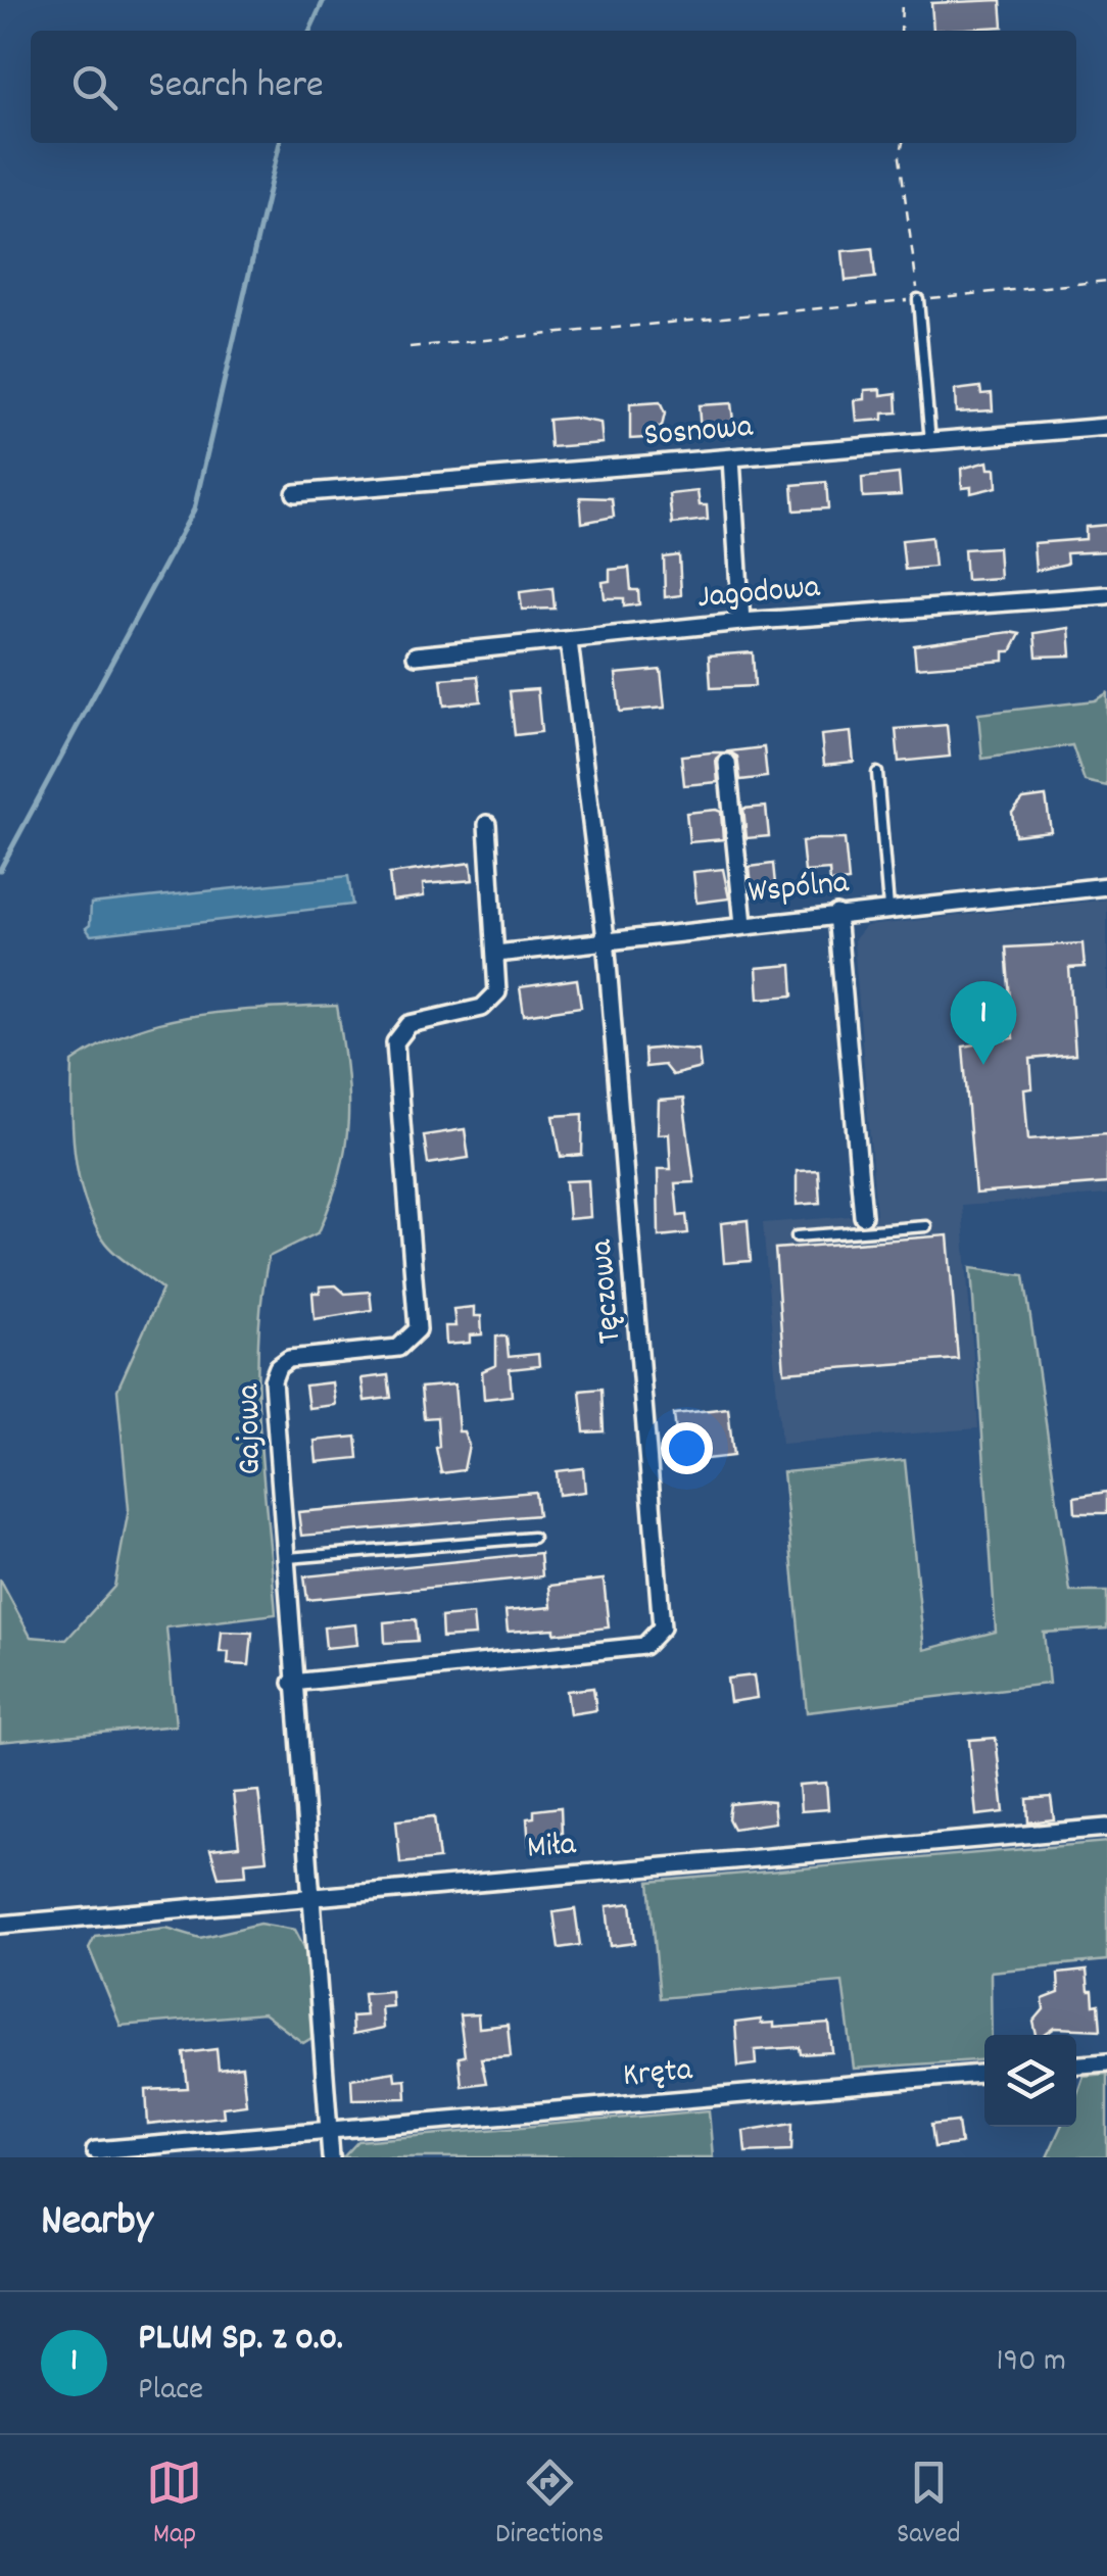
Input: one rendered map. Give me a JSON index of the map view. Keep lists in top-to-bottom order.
{
  "streets": {
    "street": [
      "Sosnowa",
      "Jagodowa",
      "Wspólna",
      "Tęczowa",
      "Gajowa",
      "Miła",
      "Kręta"
    ]
  },
  "crossings": [
    ["Jagodowa", "Tęczowa"],
    ["Wspólna", "Tęczowa"],
    ["Wspólna", "Gajowa"],
    ["Tęczowa", "Gajowa"],
    ["Gajowa", "Miła"],
    ["Gajowa", "Kręta"]
  ],
  "page": {
    "search": "Search here",
    "pins": "1",
    "heading": "Nearby",
    "list": [
      {
        "mark": "1",
        "name": "PLUM Sp. z o.o.",
        "note": "Place",
        "value": "190 m"
      }
    ],
    "nav": ["Map", "Directions", "Saved"]
  }
}
